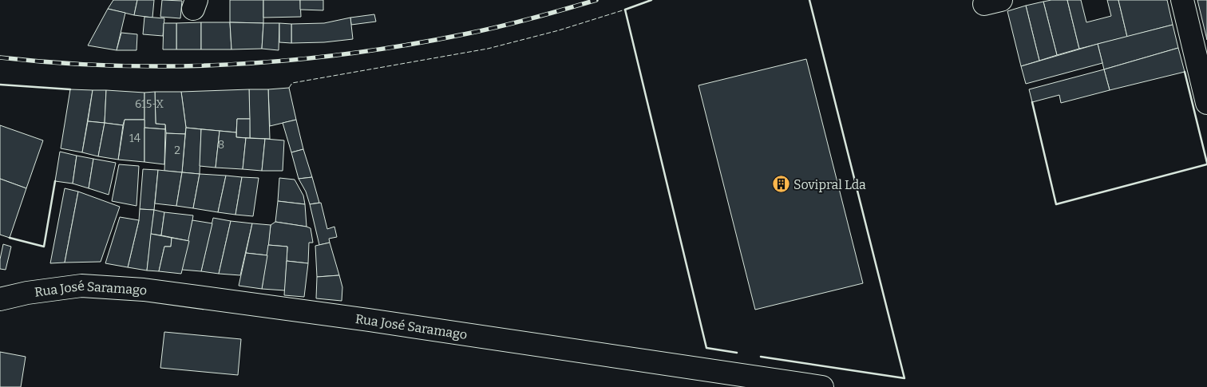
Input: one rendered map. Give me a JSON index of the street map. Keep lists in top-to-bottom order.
{
  "streets": {
    "street": ["Rua José Saramago"]
  },
  "places": {
    "building": ["Sovipral Lda"]
  },
  "house_numbers": [
    "615-X",
    "14",
    "8",
    "2"
  ]
}
